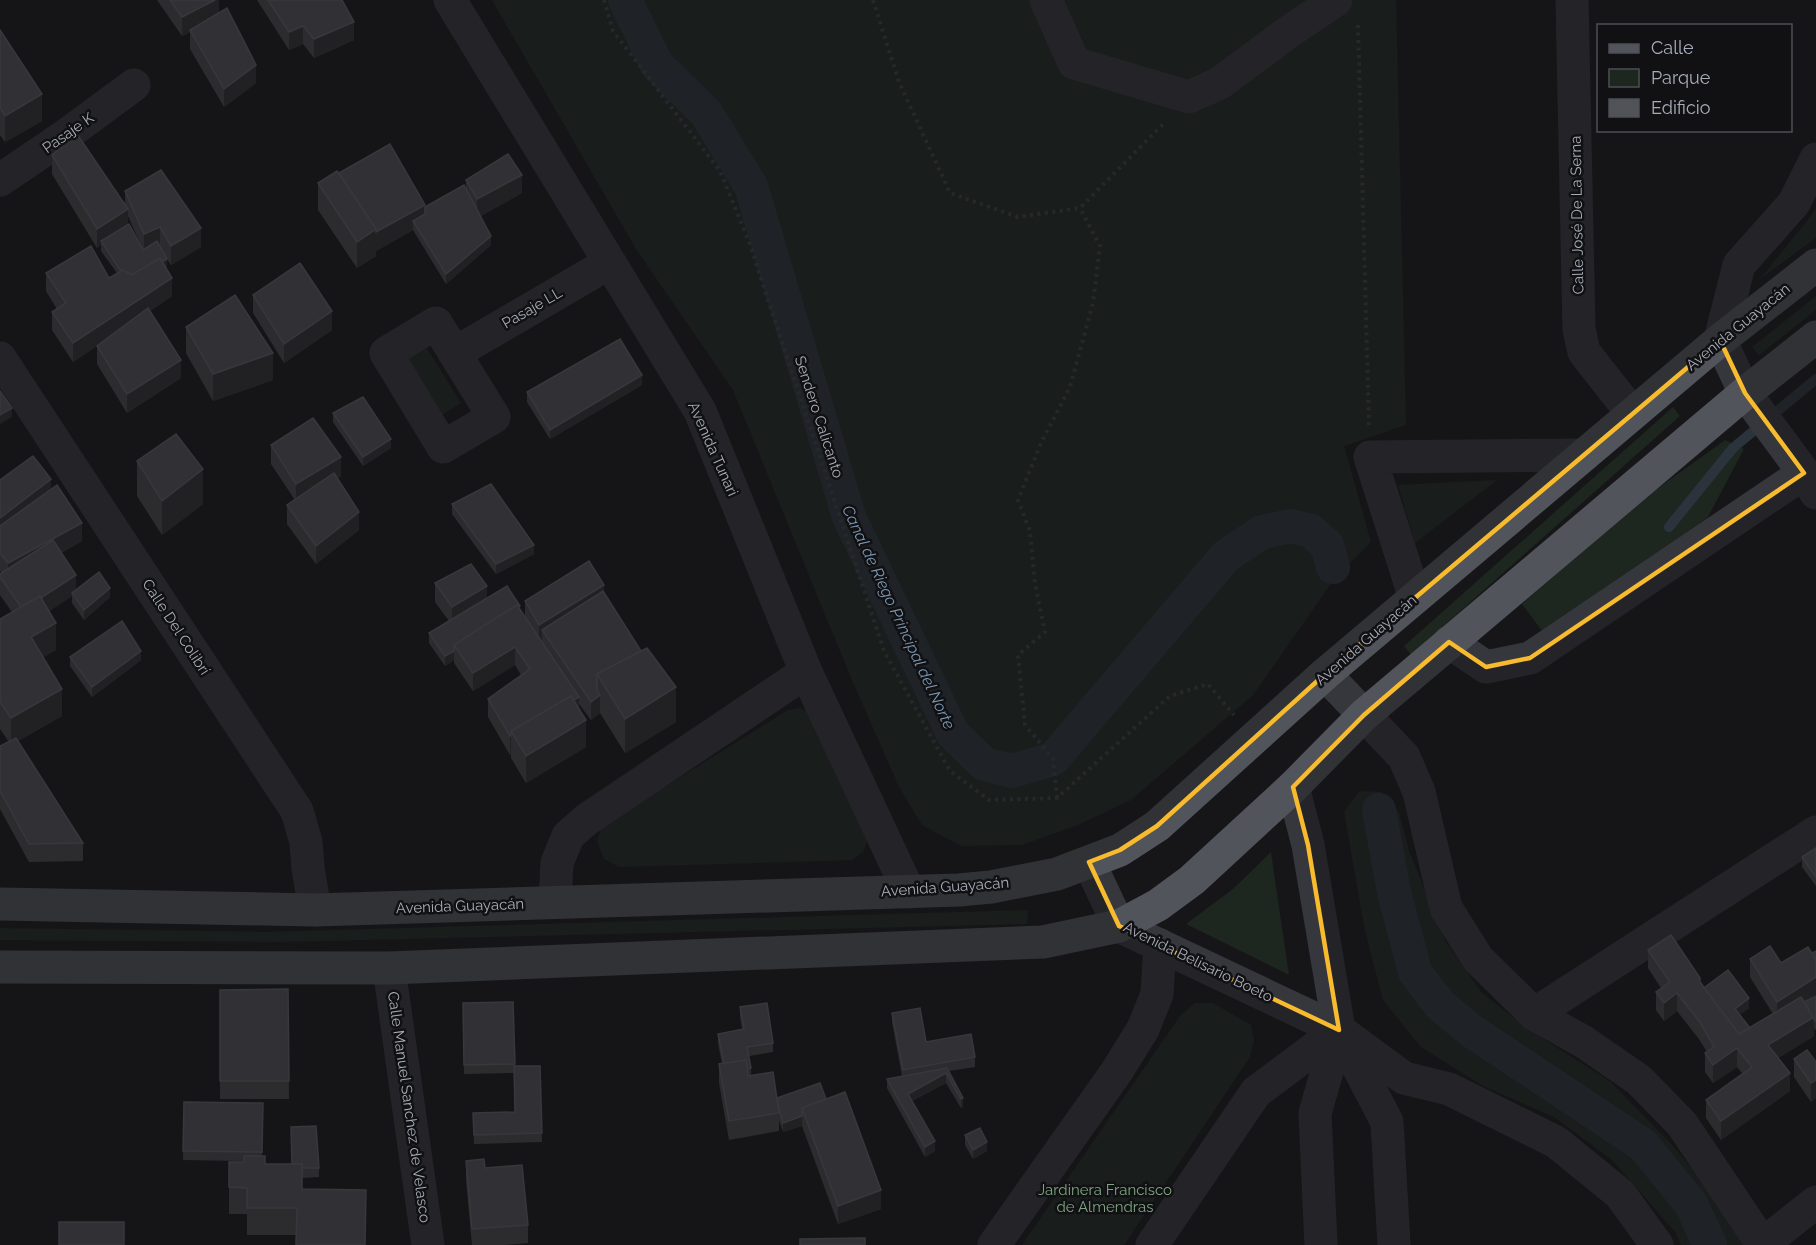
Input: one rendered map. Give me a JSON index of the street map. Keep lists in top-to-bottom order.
{
  "streets": {
    "main road": ["Avenida Guayacán"],
    "street": [
      "Pasaje K",
      "Calle José De La Serna",
      "Pasaje LL",
      "Avenida Tunari",
      "Calle Del Colibrí",
      "Avenida Belisario Boeto",
      "Calle Manuel Sanchez de Velasco"
    ],
    "path": ["Sendero Calicanto"]
  },
  "crossings": [
    ["Calle José De La Serna", "Avenida Guayacán"],
    ["Pasaje LL", "Avenida Tunari"],
    ["Avenida Guayacán", "Avenida Tunari"],
    ["Avenida Guayacán", "Calle Del Colibrí"],
    ["Avenida Guayacán", "Avenida Belisario Boeto"]
  ],
  "water": ["Canal de Riego Principal del Norte"],
  "parks": ["Jardinera Francisco de Almendras"],
  "legend": ["Calle", "Parque", "Edificio"]
}
